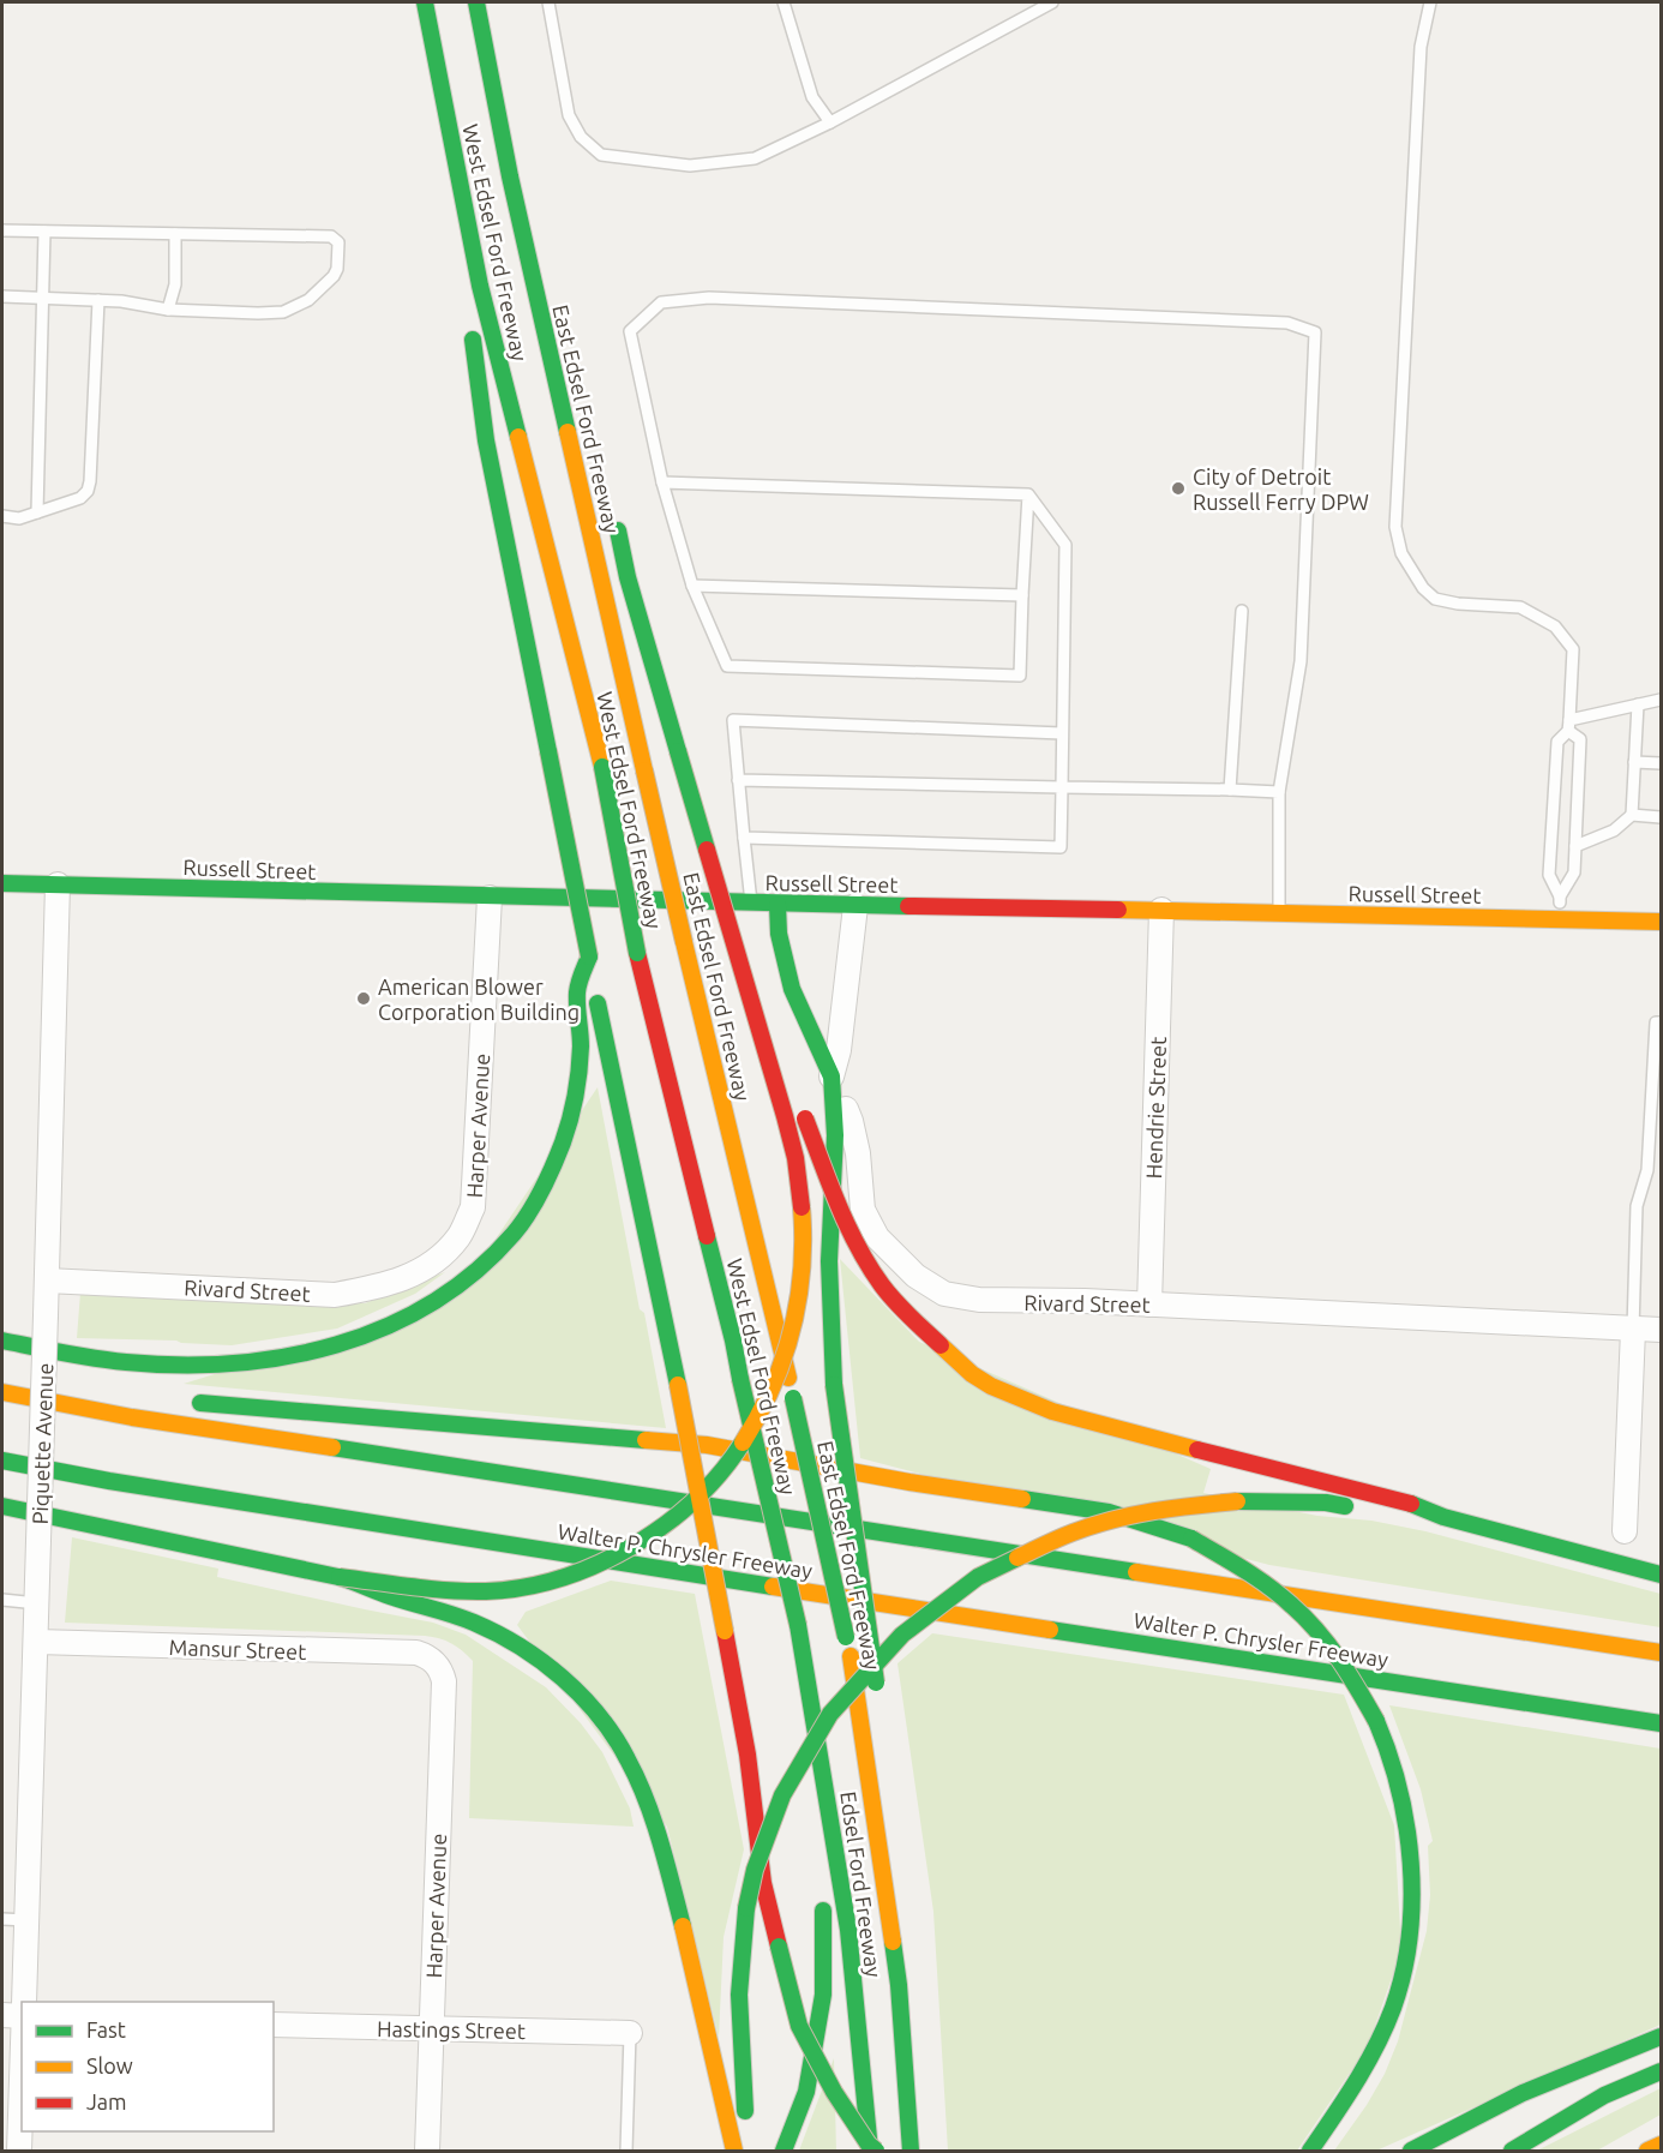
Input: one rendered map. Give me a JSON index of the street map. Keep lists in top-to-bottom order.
{
  "streets": {
    "main road": [
      "West Edsel Ford Freeway",
      "East Edsel Ford Freeway",
      "Russell Street",
      "Walter P. Chrysler Freeway",
      "Edsel Ford Freeway"
    ],
    "street": [
      "Hendrie Street",
      "Harper Avenue",
      "Rivard Street",
      "Piquette Avenue",
      "Mansur Street",
      "Hastings Street"
    ]
  },
  "crossings": [
    ["West Edsel Ford Freeway", "Edsel Ford Freeway"],
    ["East Edsel Ford Freeway", "Edsel Ford Freeway"],
    ["Russell Street", "Hendrie Street"],
    ["Russell Street", "Harper Avenue"],
    ["Russell Street", "Piquette Avenue"],
    ["Hendrie Street", "Rivard Street"],
    ["Harper Avenue", "Rivard Street"],
    ["Harper Avenue", "Mansur Street"],
    ["Harper Avenue", "Hastings Street"],
    ["Rivard Street", "Piquette Avenue"],
    ["Piquette Avenue", "Mansur Street"]
  ],
  "places": ["City of Detroit Russell Ferry DPW", "American Blower Corporation Building"],
  "legend": ["Fast", "Slow", "Jam"]
}
